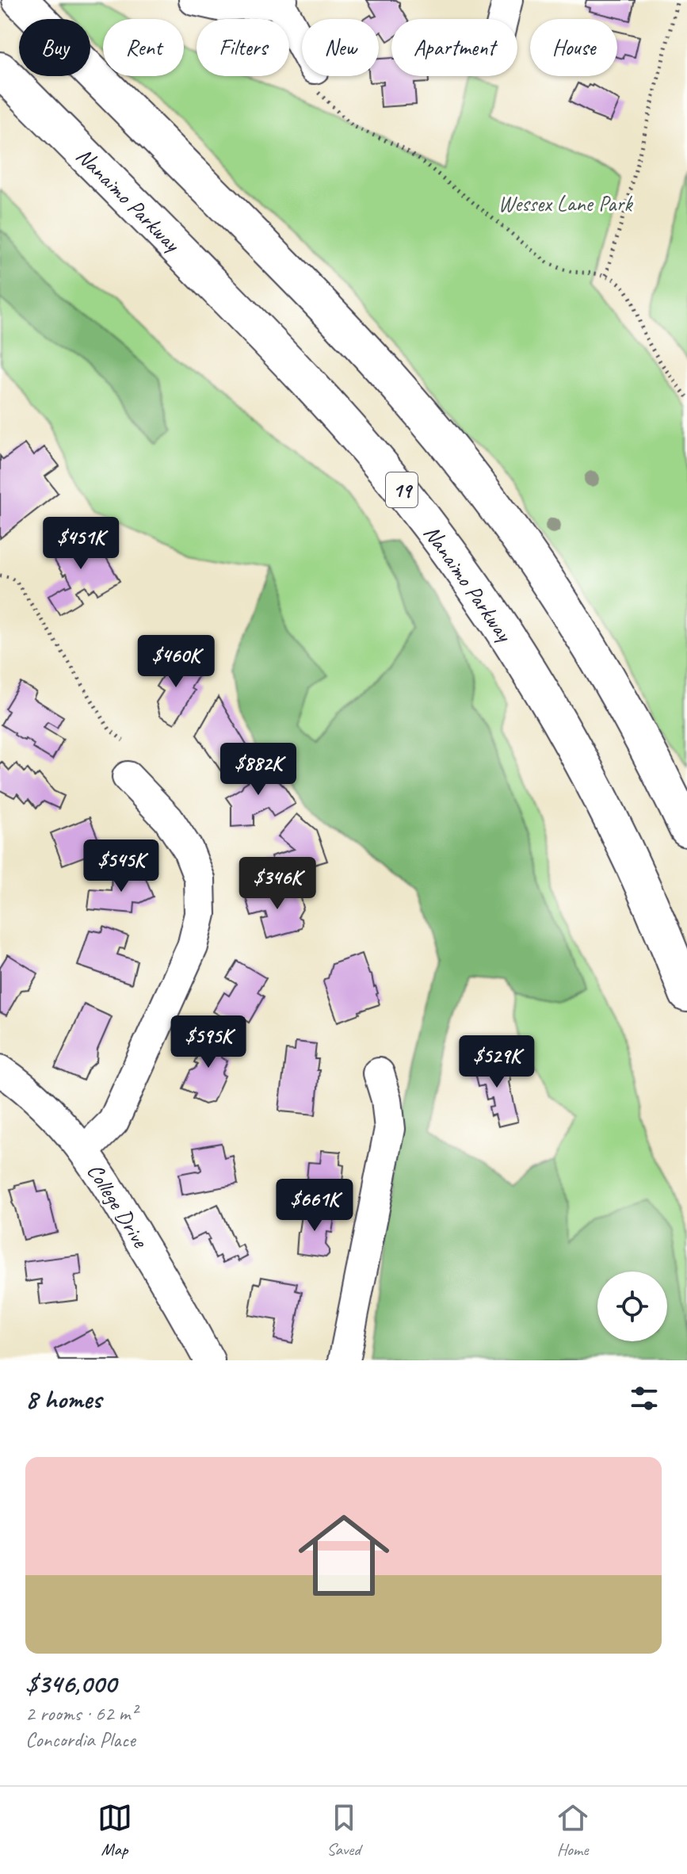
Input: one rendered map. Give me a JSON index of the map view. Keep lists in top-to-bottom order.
{
  "streets": {
    "highway": ["Nanaimo Parkway", "19"],
    "street": ["College Drive"]
  },
  "parks": ["Wessex Lane Park"],
  "page": {
    "chip": [
      "Buy",
      "Rent",
      "Filters",
      "New",
      "Apartment",
      "House"
    ],
    "price": [
      "$451K",
      "$460K",
      "$882K",
      "$545K",
      "$346K",
      "$595K",
      "$529K",
      "$661K"
    ],
    "heading": "8 homes",
    "list": [
      {
        "name": "$346,000",
        "note": "2 rooms · 62 m² · Concordia Place"
      }
    ],
    "tabs": ["Map", "Saved", "Home"]
  }
}
